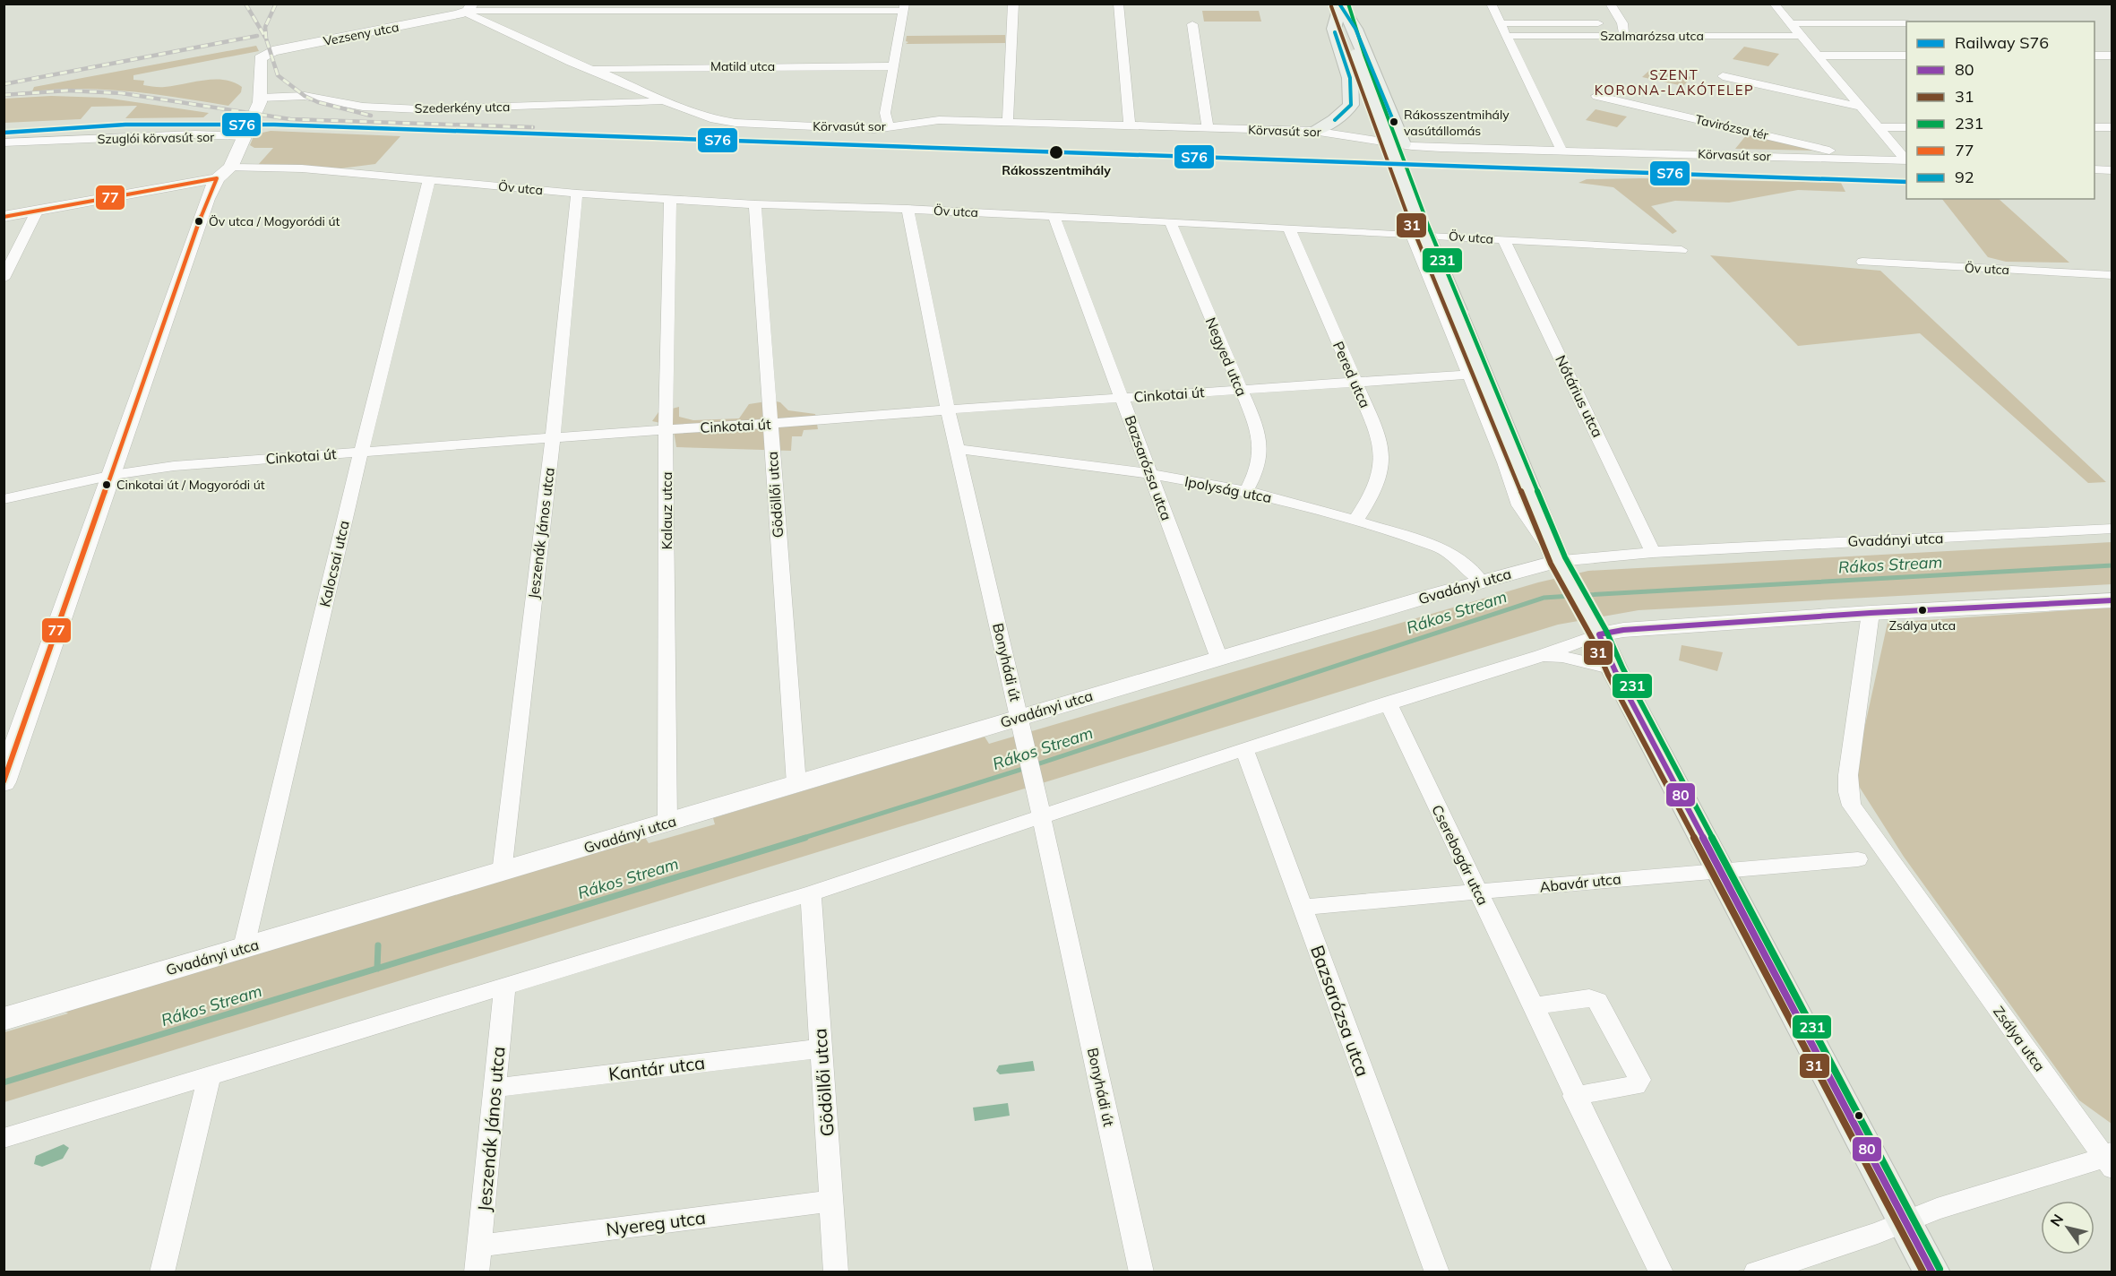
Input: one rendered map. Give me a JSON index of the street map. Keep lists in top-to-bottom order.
{
  "streets": {
    "street": [
      "Vezseny utca",
      "Szalmarózsa utca",
      "Matild utca",
      "Szederkény utca",
      "Körvasút sor",
      "Tavirózsa tér",
      "Szuglói körvasút sor",
      "Öv utca",
      "Negyed utca",
      "Pered utca",
      "Cinkotai út",
      "Nótárius utca",
      "Bazsarózsa utca",
      "Ipolyság utca",
      "Gödöllői utca",
      "Kalauz utca",
      "Jeszenák János utca",
      "Gvadányi utca",
      "Kalocsai utca",
      "Bonyhádi út",
      "Cserebogár utca",
      "Abavár utca",
      "Zsálya utca",
      "Kantár utca",
      "Nyereg utca"
    ]
  },
  "crossings": [
    ["Vezseny utca", "Szederkény utca"],
    ["Vezseny utca", "Körvasút sor"],
    ["Matild utca", "Körvasút sor"],
    ["Szederkény utca", "Körvasút sor"],
    ["Körvasút sor", "Tavirózsa tér"],
    ["Öv utca", "Negyed utca"],
    ["Öv utca", "Pered utca"],
    ["Öv utca", "Nótárius utca"],
    ["Öv utca", "Bazsarózsa utca"],
    ["Öv utca", "Gödöllői utca"],
    ["Öv utca", "Kalauz utca"],
    ["Öv utca", "Jeszenák János utca"],
    ["Öv utca", "Kalocsai utca"],
    ["Öv utca", "Bonyhádi út"],
    ["Negyed utca", "Cinkotai út"],
    ["Negyed utca", "Ipolyság utca"],
    ["Pered utca", "Cinkotai út"],
    ["Pered utca", "Ipolyság utca"],
    ["Cinkotai út", "Bazsarózsa utca"],
    ["Cinkotai út", "Gödöllői utca"],
    ["Cinkotai út", "Kalauz utca"],
    ["Cinkotai út", "Jeszenák János utca"],
    ["Cinkotai út", "Kalocsai utca"],
    ["Cinkotai út", "Bonyhádi út"],
    ["Nótárius utca", "Gvadányi utca"],
    ["Bazsarózsa utca", "Ipolyság utca"],
    ["Bazsarózsa utca", "Gvadányi utca"],
    ["Bazsarózsa utca", "Abavár utca"],
    ["Ipolyság utca", "Gvadányi utca"],
    ["Ipolyság utca", "Bonyhádi út"],
    ["Gödöllői utca", "Gvadányi utca"],
    ["Gödöllői utca", "Kantár utca"],
    ["Gödöllői utca", "Nyereg utca"],
    ["Kalauz utca", "Gvadányi utca"],
    ["Jeszenák János utca", "Gvadányi utca"],
    ["Jeszenák János utca", "Kantár utca"],
    ["Jeszenák János utca", "Nyereg utca"],
    ["Gvadányi utca", "Kalocsai utca"],
    ["Gvadányi utca", "Bonyhádi út"],
    ["Cserebogár utca", "Abavár utca"]
  ],
  "districts": ["SZENT KORONA-LAKÓTELEP"],
  "water": ["Rákos Stream"],
  "places": [
    "Rákosszentmihály vasútállomás",
    "Rákosszentmihály",
    "Öv utca / Mogyoródi út",
    "Cinkotai út / Mogyoródi út",
    "Zsálya utca"
  ],
  "lines": [
    "transit line 231",
    "transit line 92",
    "transit line 31",
    "rail line S76",
    "transit line 77",
    "transit line 80"
  ],
  "legend": [
    "Railway S76",
    "80",
    "31",
    "231",
    "77",
    "92"
  ],
  "north": "top left"
}
